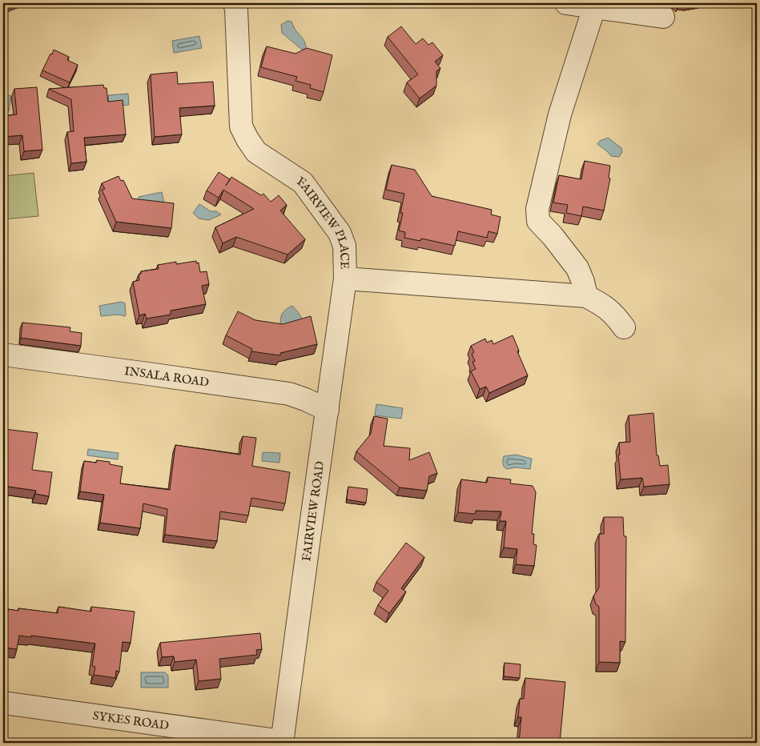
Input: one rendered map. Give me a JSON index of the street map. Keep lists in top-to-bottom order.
{
  "streets": {
    "street": [
      "FAIRVIEW PLACE",
      "INSALA ROAD",
      "FAIRVIEW ROAD",
      "SYKES ROAD"
    ]
  },
  "crossings": [
    ["FAIRVIEW PLACE", "FAIRVIEW ROAD"],
    ["INSALA ROAD", "FAIRVIEW ROAD"],
    ["FAIRVIEW ROAD", "SYKES ROAD"]
  ]
}
